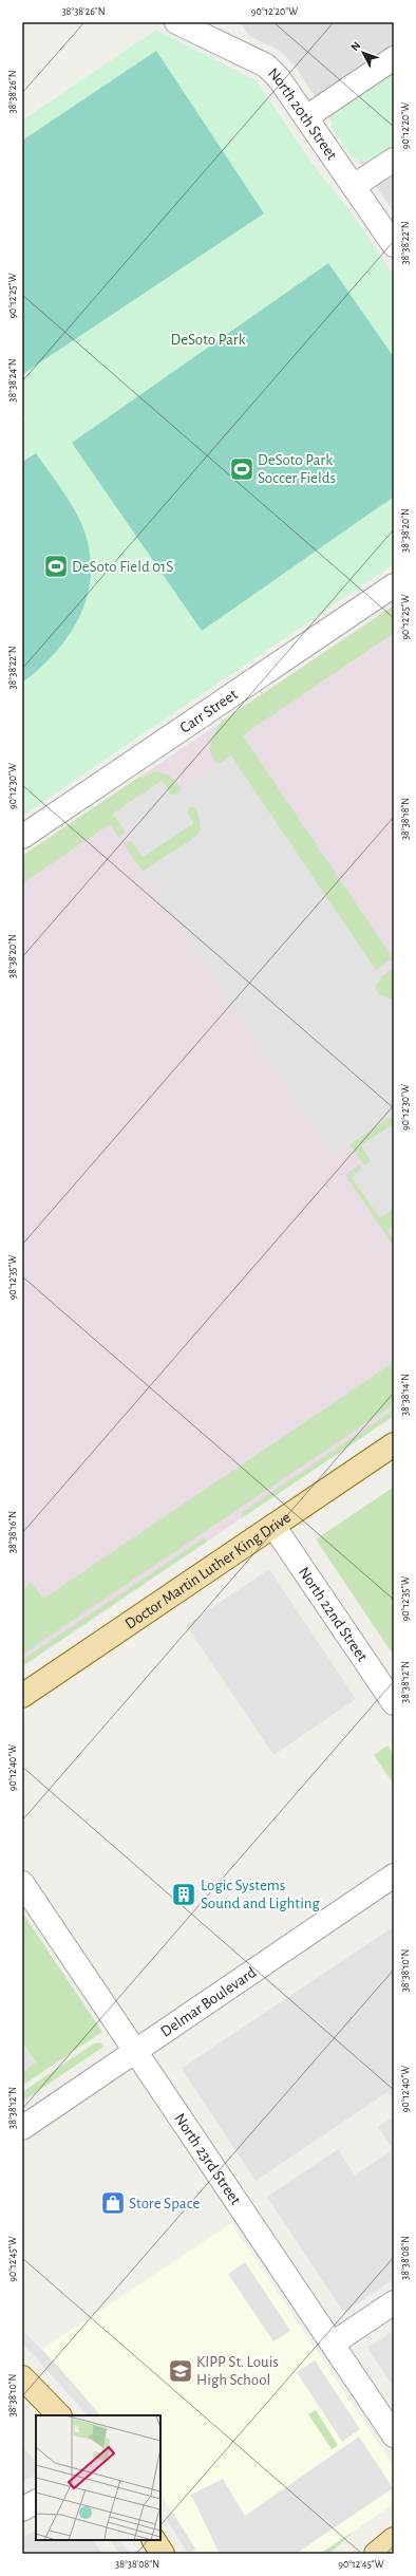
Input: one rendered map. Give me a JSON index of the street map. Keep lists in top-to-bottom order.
{
  "streets": {
    "main road": ["Doctor Martin Luther King Drive"],
    "street": [
      "North 20th Street",
      "Carr Street",
      "North 22nd Street",
      "Delmar Boulevard",
      "North 23rd Street"
    ]
  },
  "crossings": [
    ["Doctor Martin Luther King Drive", "North 22nd Street"],
    ["Delmar Boulevard", "North 23rd Street"]
  ],
  "parks": ["DeSoto Park"],
  "places": {
    "sports": ["DeSoto Park Soccer Fields", "DeSoto Field 01S"],
    "building": ["Logic Systems Sound and Lighting"],
    "shop": ["Store Space"],
    "school or university": ["KIPP St. Louis High School"]
  },
  "north": "top left",
  "coordinates": [
    "38°38'26\"N",
    "90°12'20\"W",
    "38°38'22\"N",
    "90°12'25\"W",
    "38°38'24\"N",
    "38°38'20\"N",
    "90°12'30\"W",
    "38°38'18\"N",
    "90°12'35\"W",
    "38°38'14\"N",
    "38°38'16\"N",
    "38°38'12\"N",
    "90°12'40\"W",
    "38°38'10\"N",
    "38°38'08\"N",
    "90°12'45\"W"
  ]
}
